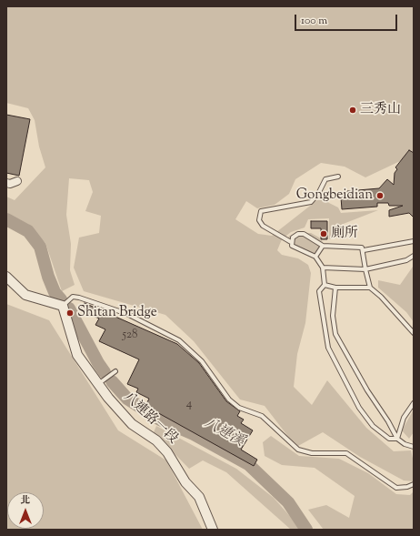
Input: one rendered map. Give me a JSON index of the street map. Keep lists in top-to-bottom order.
{
  "streets": {
    "street": ["八連路一段"]
  },
  "water": ["八連溪"],
  "places": [
    "三秀山",
    "Gongbeidian",
    "廁所",
    "Shitan Bridge"
  ],
  "house_numbers": ["528", "4"],
  "scale_bar": "100 m",
  "north": "top"
}
